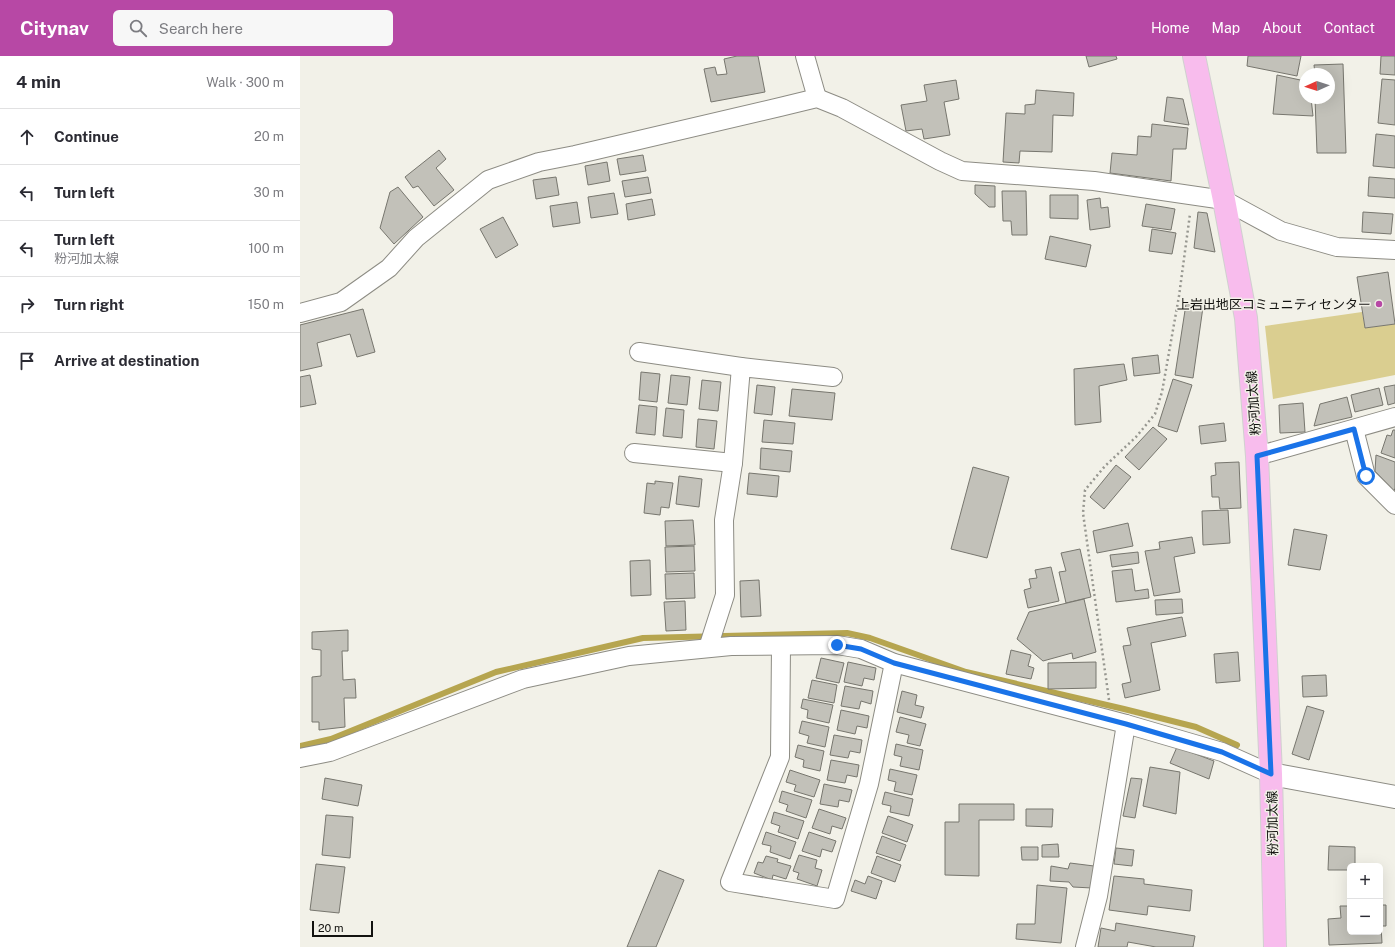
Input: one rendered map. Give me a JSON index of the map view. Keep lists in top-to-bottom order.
{
  "streets": {
    "main road": ["粉河加太線"]
  },
  "places": ["上岩出地区コミュニティセンター"],
  "scale_bar": "20 m",
  "north": "left",
  "page": {
    "header": "Citynav",
    "search": "Search here",
    "nav": [
      "Home",
      "Map",
      "About",
      "Contact"
    ],
    "heading": ["4 min", "Walk · 300 m"],
    "list": [
      ["Continue", "20 m"],
      ["Turn left", "30 m"],
      ["Turn left", "粉河加太線", "100 m"],
      ["Turn right", "150 m"],
      "Arrive at destination"
    ],
    "map_buttons": ["+", "−"],
    "scale": "20 m"
  }
}
